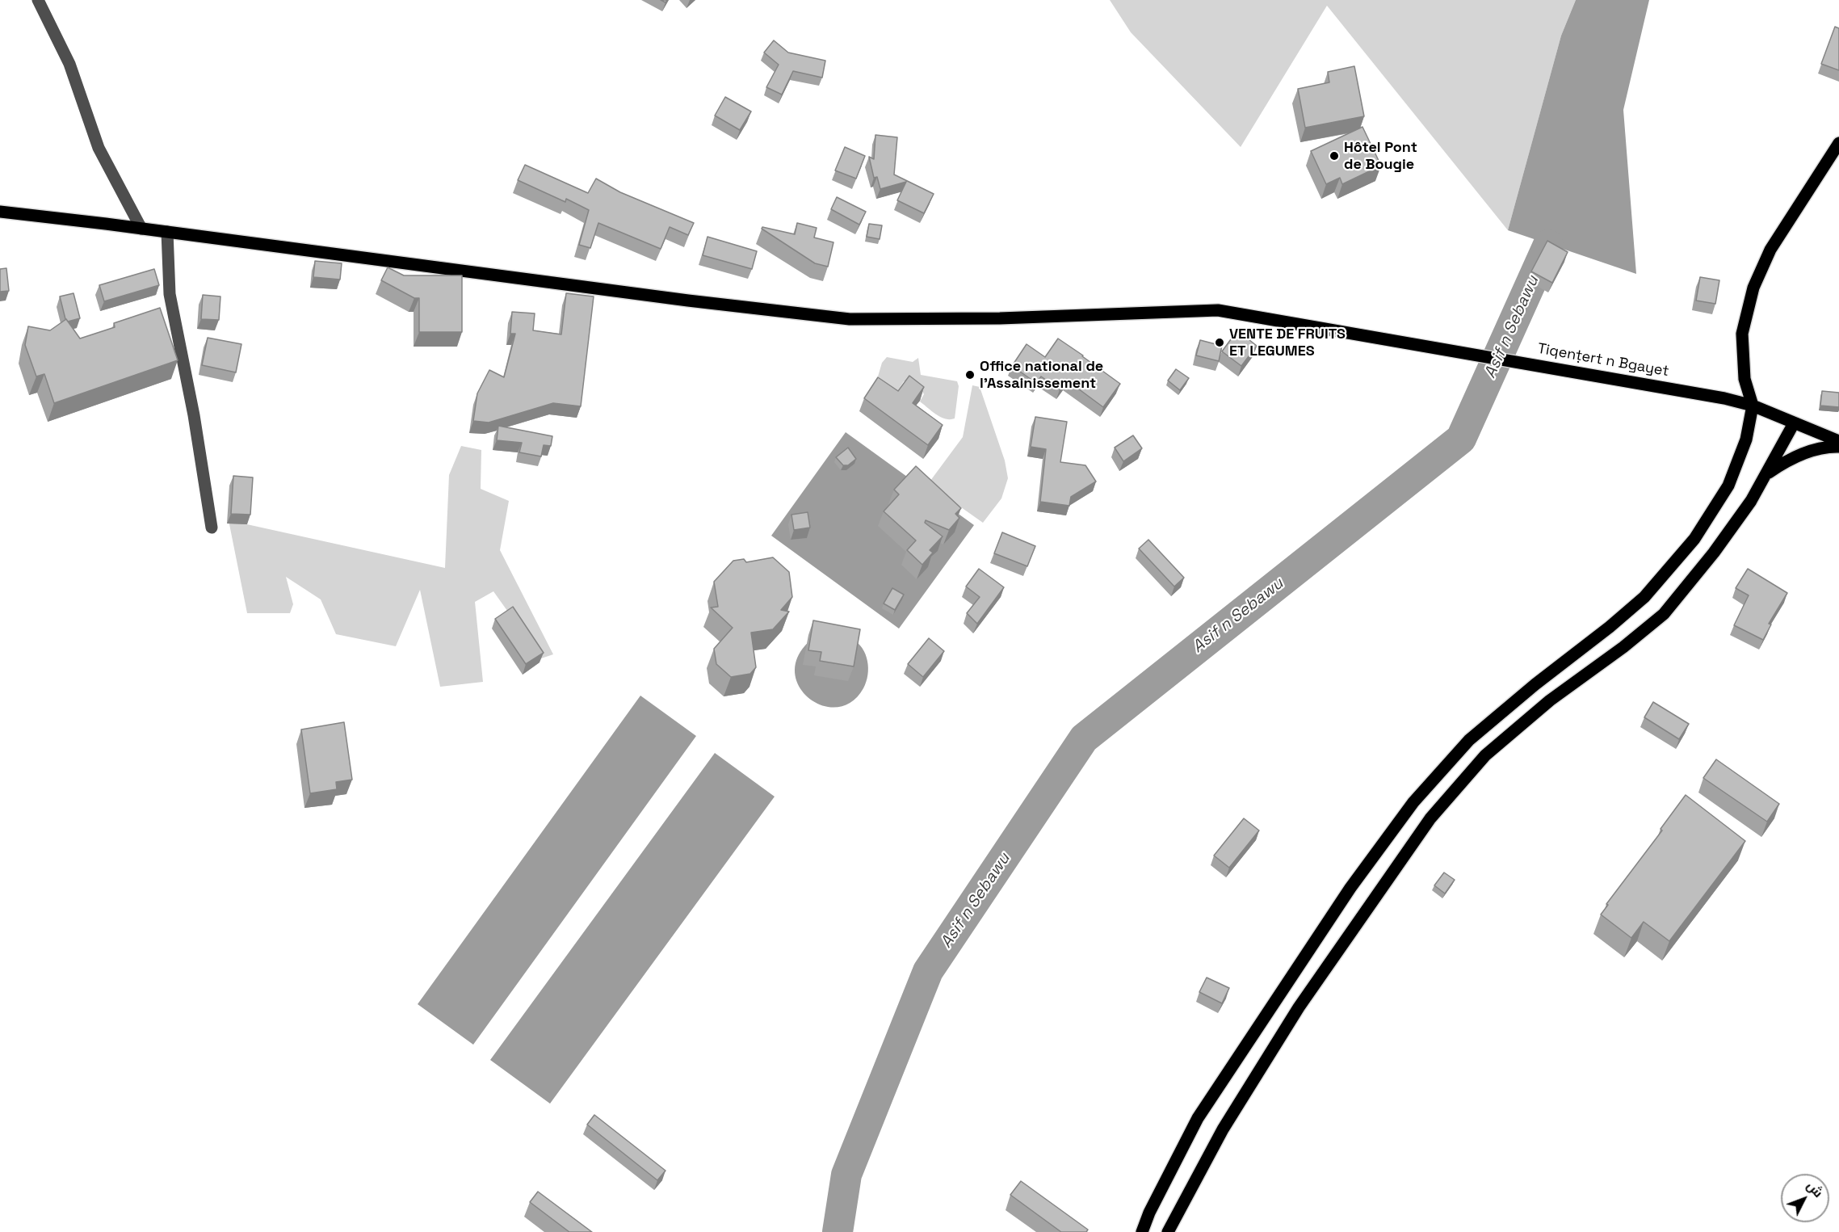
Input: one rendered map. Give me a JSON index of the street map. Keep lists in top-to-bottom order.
{
  "streets": {
    "main road": ["Tiqenṭert n Bgayet"]
  },
  "water": ["Asif n Sebawu"],
  "places": ["Hôtel Pont de Bougie", "VENTE DE FRUITS ET LEGUMES", "Office national de l'Assainissement"],
  "north": "top right"
}
